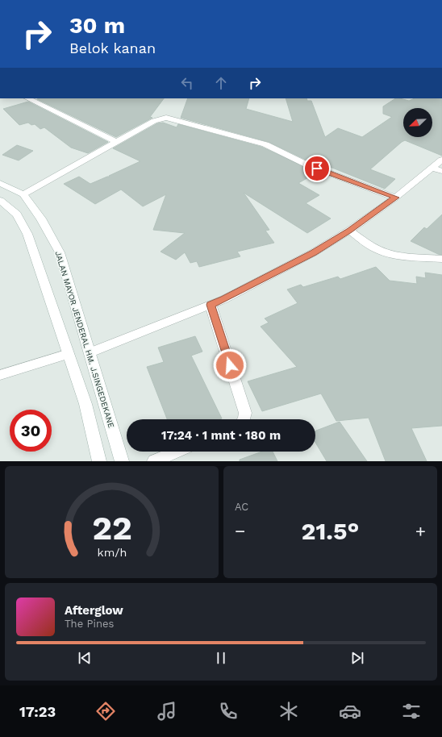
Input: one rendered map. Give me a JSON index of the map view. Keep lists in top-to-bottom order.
{
  "streets": {
    "street": ["JALAN MAYOR JENDERAL HM. J.SINGEDEKANE"]
  },
  "north": "bottom left",
  "page": {
    "turn": ["30 m", "Belok kanan"],
    "limit": "30",
    "trip": "17:24 · 1 mnt · 180 m",
    "tile": "AC",
    "heat": ["−", "21.5°", "+"],
    "song": ["Afterglow", "The Pines"],
    "tabs": "17:23",
    "gauge": ["22", "km/h"]
  }
}
